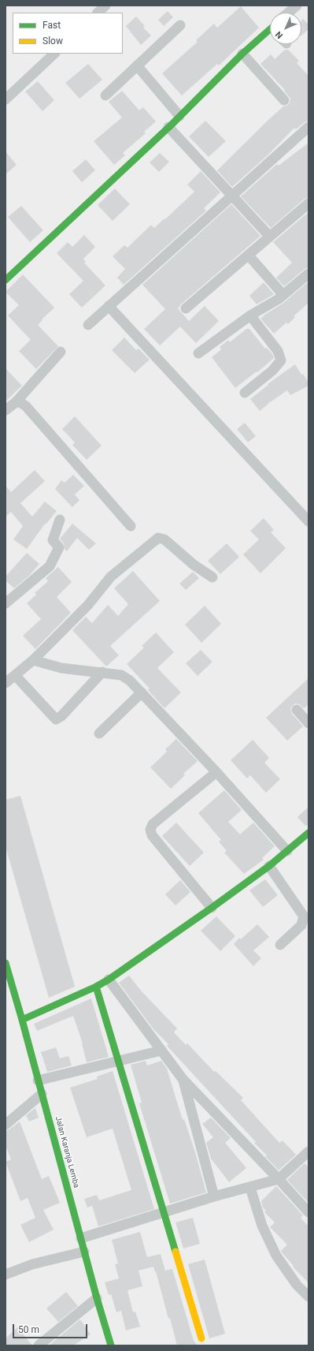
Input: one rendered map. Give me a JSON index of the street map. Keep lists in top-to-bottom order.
{
  "streets": {
    "street": ["Jalan Karanja Lemba"]
  },
  "legend": ["Fast", "Slow"],
  "scale_bar": "50 m",
  "north": "bottom left"
}
